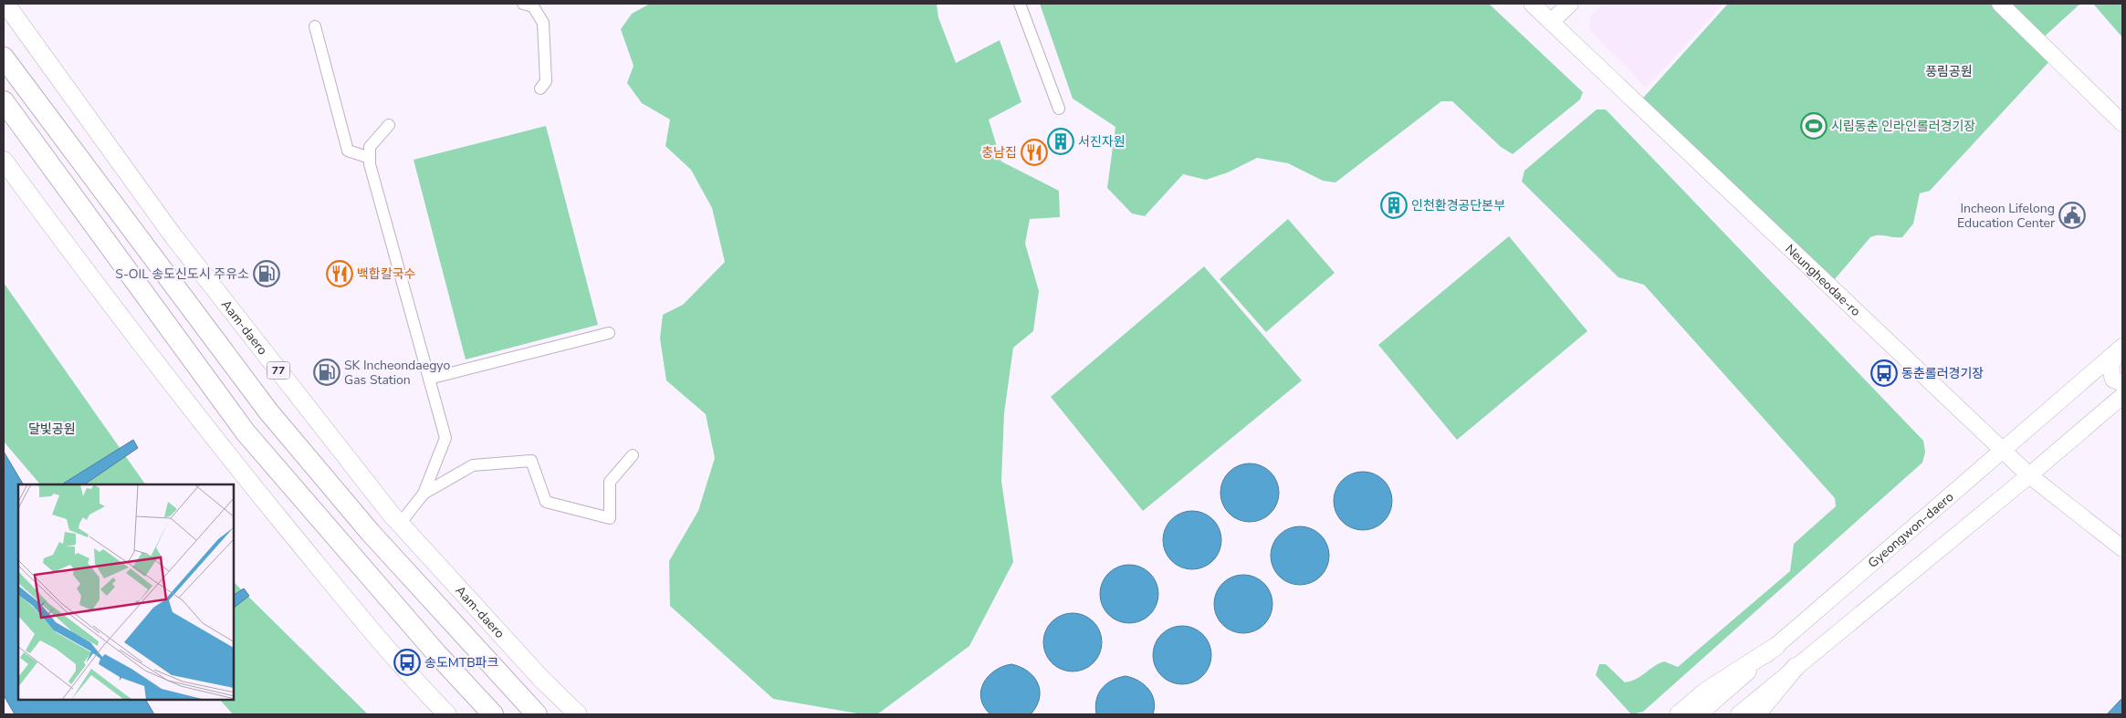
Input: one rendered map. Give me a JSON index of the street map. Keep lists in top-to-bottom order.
{
  "streets": {
    "main road": [
      "Neungheodae-ro",
      "Aam-daero",
      "77",
      "Gyeongwon-daero"
    ]
  },
  "crossings": [
    ["Neungheodae-ro", "Gyeongwon-daero"]
  ],
  "parks": ["풍림공원", "달빛공원"],
  "places": {
    "sports": ["시립동춘 인라인롤러경기장"],
    "building": ["서진자원", "인천환경공단본부"],
    "restaurant": ["충남집", "백합칼국수"],
    "public building": ["Incheon Lifelong Education Center"],
    "fuel station": ["S-OIL 송도신도시 주유소", "SK Incheondaegyo Gas Station"],
    "bus stop": ["동춘롤러경기장", "송도MTB파크"]
  }
}
